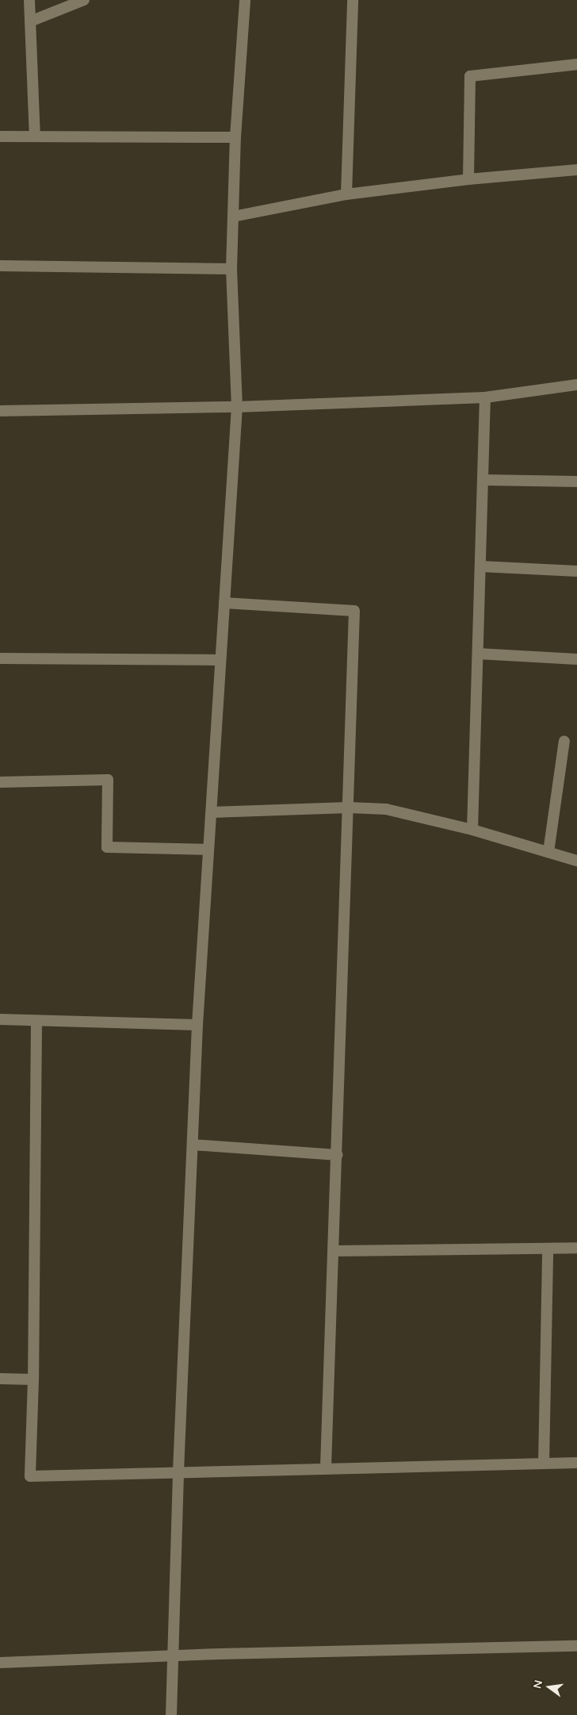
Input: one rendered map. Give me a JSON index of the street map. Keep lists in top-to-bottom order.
{
  "north": "left"
}
